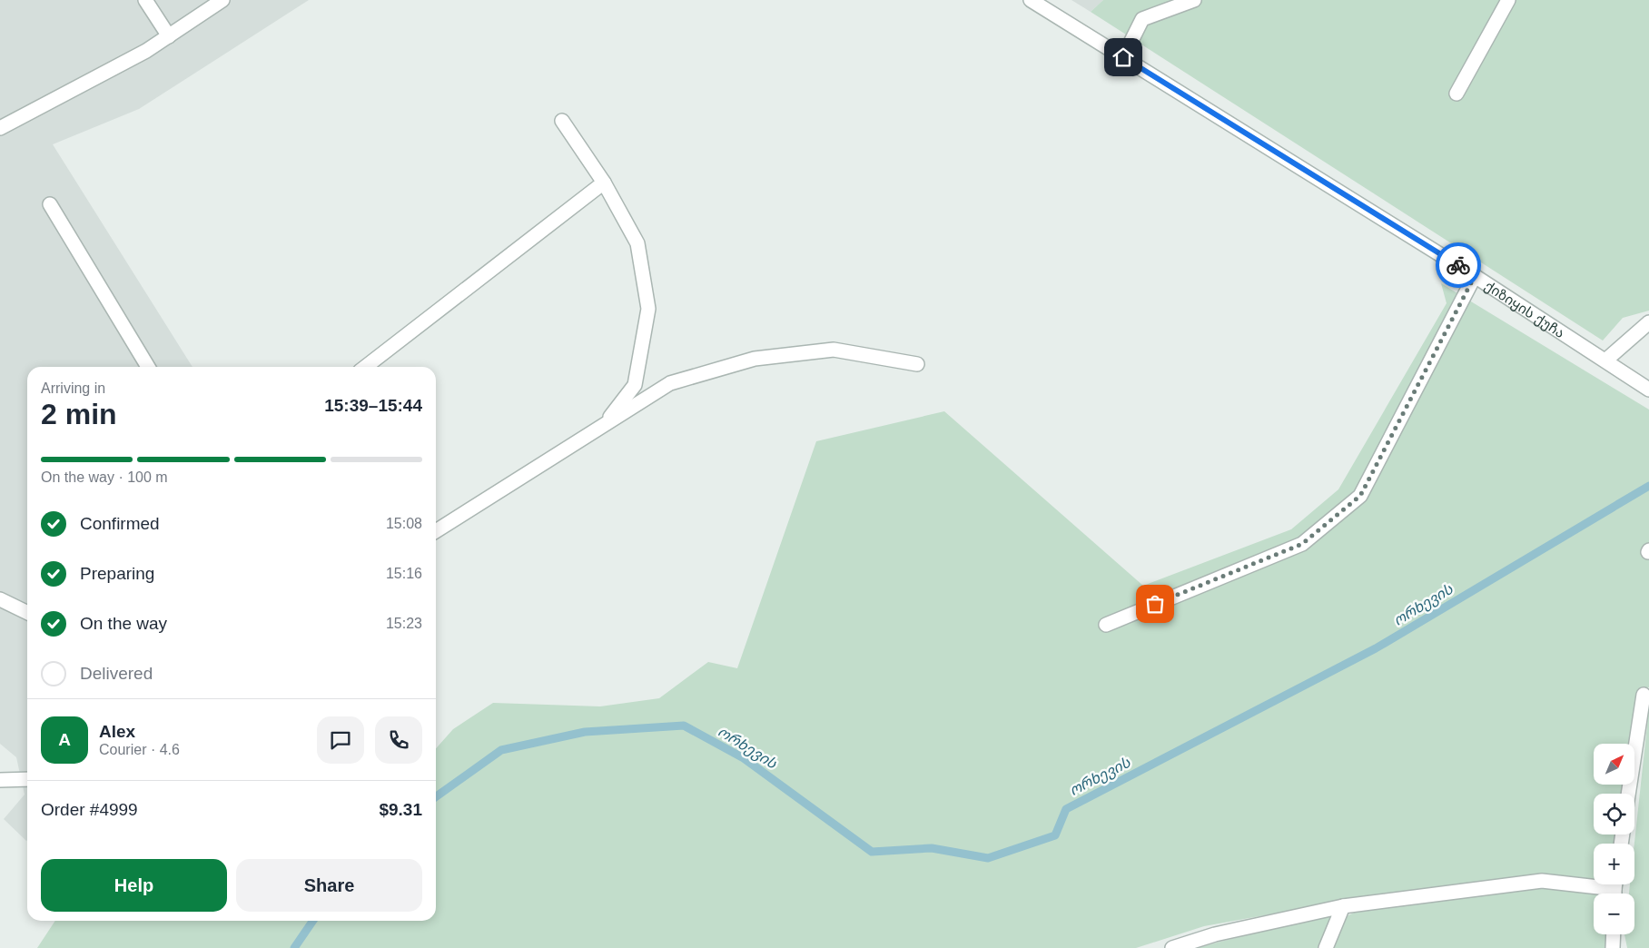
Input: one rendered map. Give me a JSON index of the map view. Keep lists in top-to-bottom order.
{
  "streets": {
    "street": ["ქიზიყის ქუჩა"]
  },
  "water": ["ორხევის"],
  "north": "top right",
  "page": {
    "heading": ["2 min", "Arriving in", "15:39–15:44"],
    "panel": [
      "Alex",
      "Courier · 4.6",
      "Order #4999",
      "$9.31"
    ],
    "bar": "On the way · 100 m",
    "list": [
      ["Confirmed", "15:08"],
      ["Preparing", "15:16"],
      ["On the way", "15:23"],
      "Delivered"
    ],
    "round": "A",
    "map_buttons": ["+", "−"],
    "buttons": ["Help", "Share"]
  }
}
